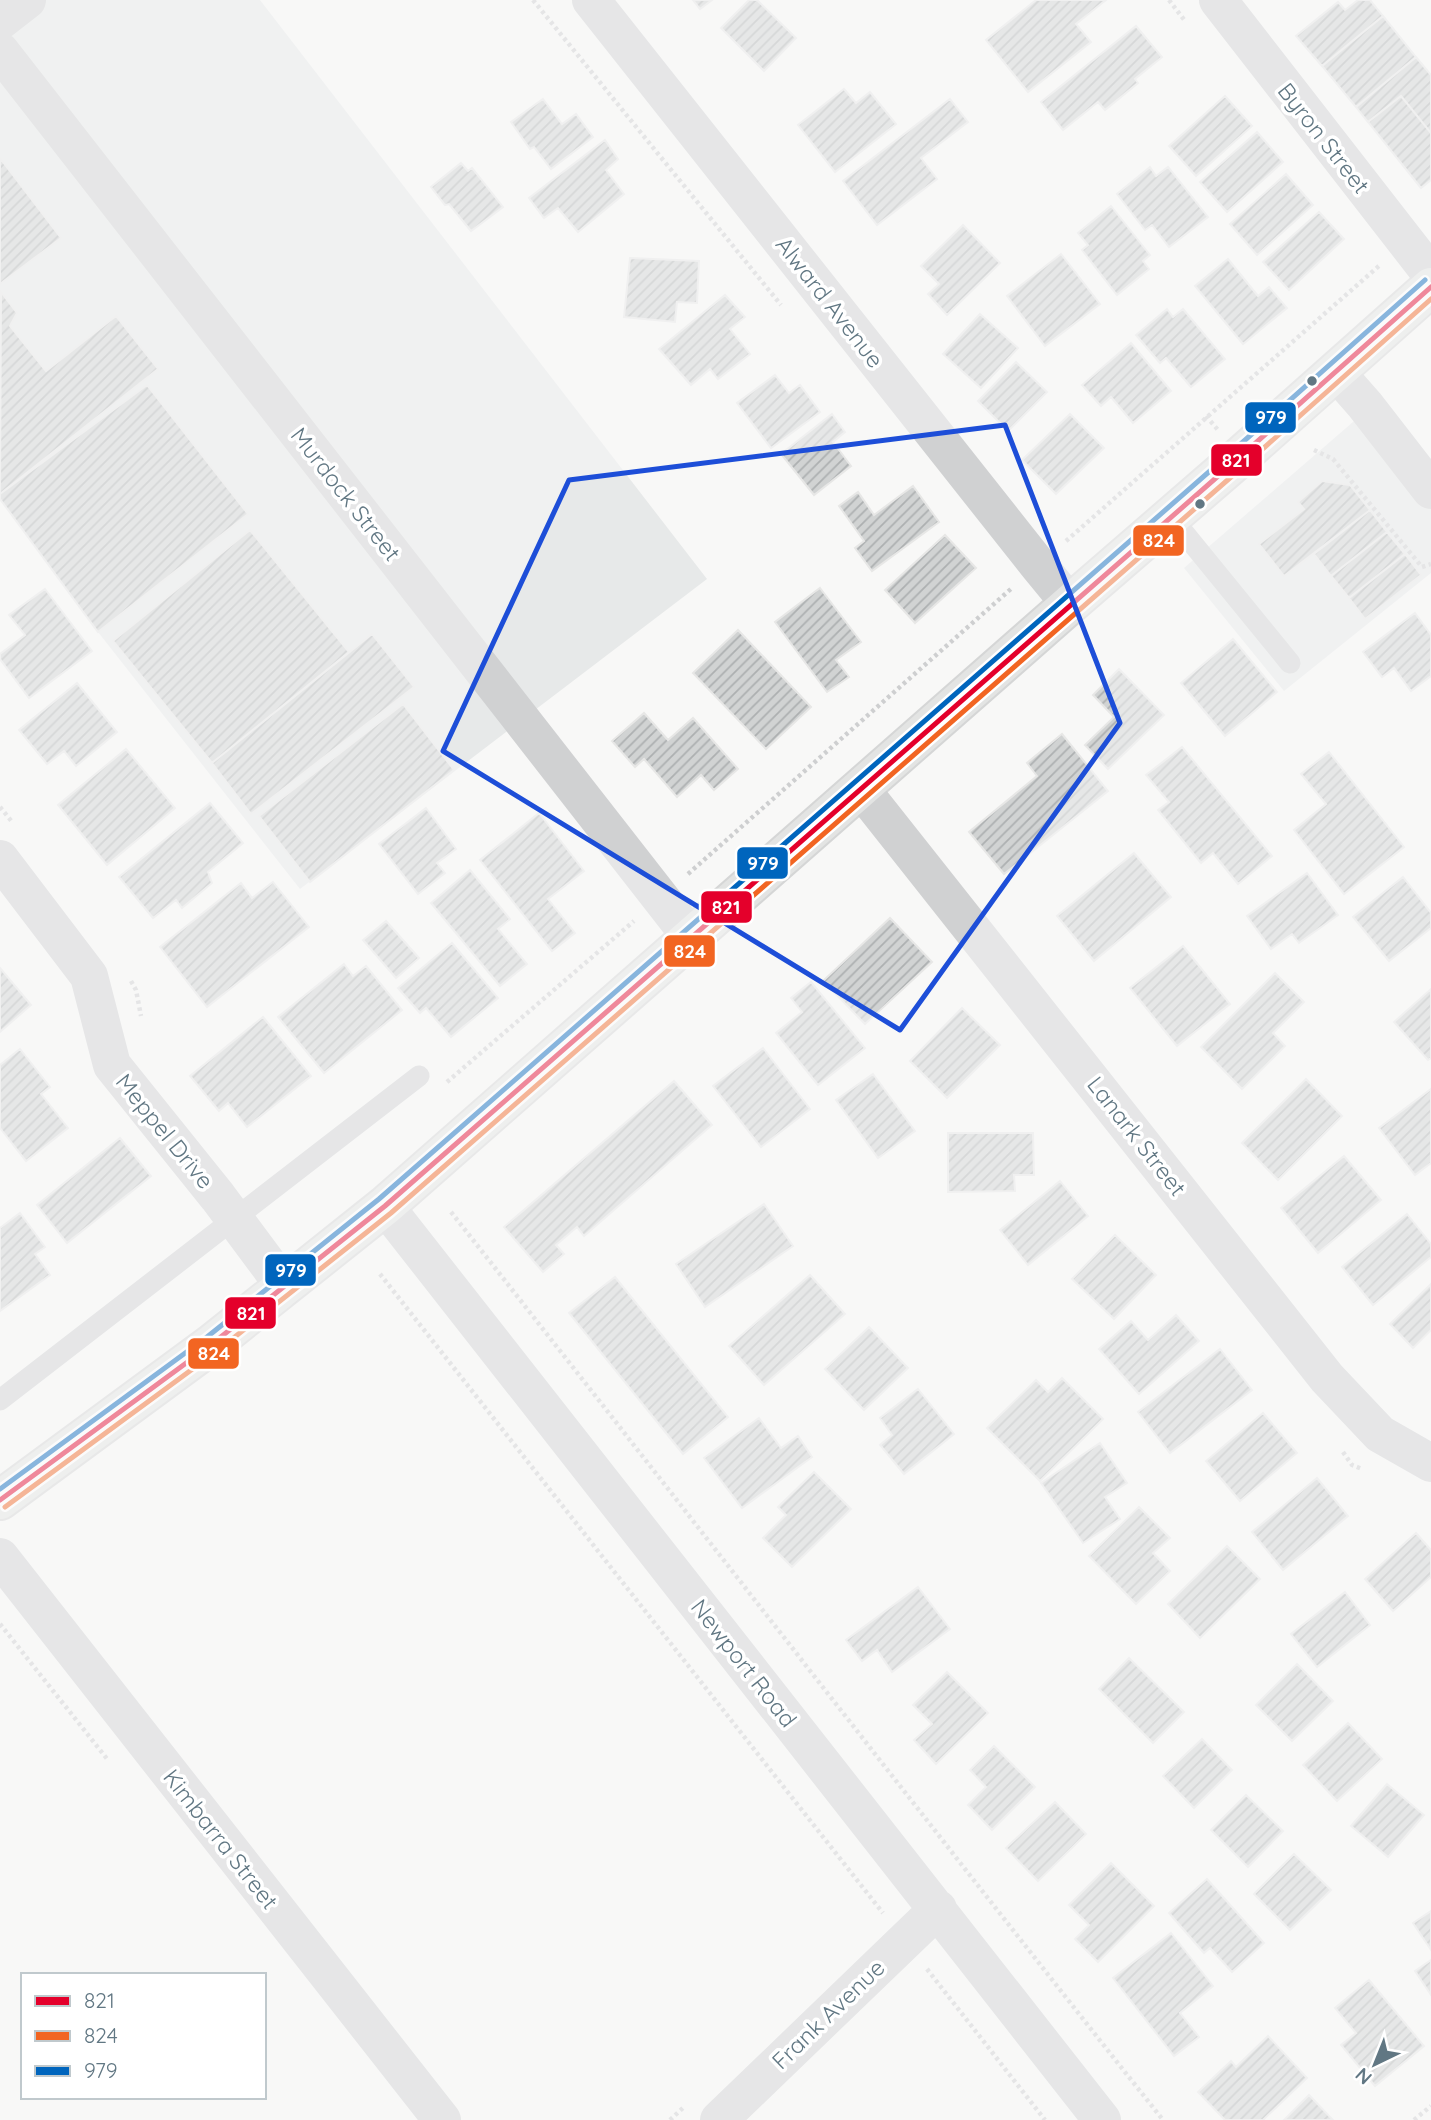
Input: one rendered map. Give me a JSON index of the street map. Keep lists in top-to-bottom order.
{
  "streets": {
    "street": [
      "Byron Street",
      "Alward Avenue",
      "Murdock Street",
      "Meppel Drive",
      "Lanark Street",
      "Newport Road",
      "Kimbarra Street",
      "Frank Avenue"
    ]
  },
  "crossings": [
    ["Newport Road", "Frank Avenue"]
  ],
  "lines": ["transit line 979", "transit line 821", "transit line 824"],
  "legend": ["821", "824", "979"],
  "north": "bottom left"
}
